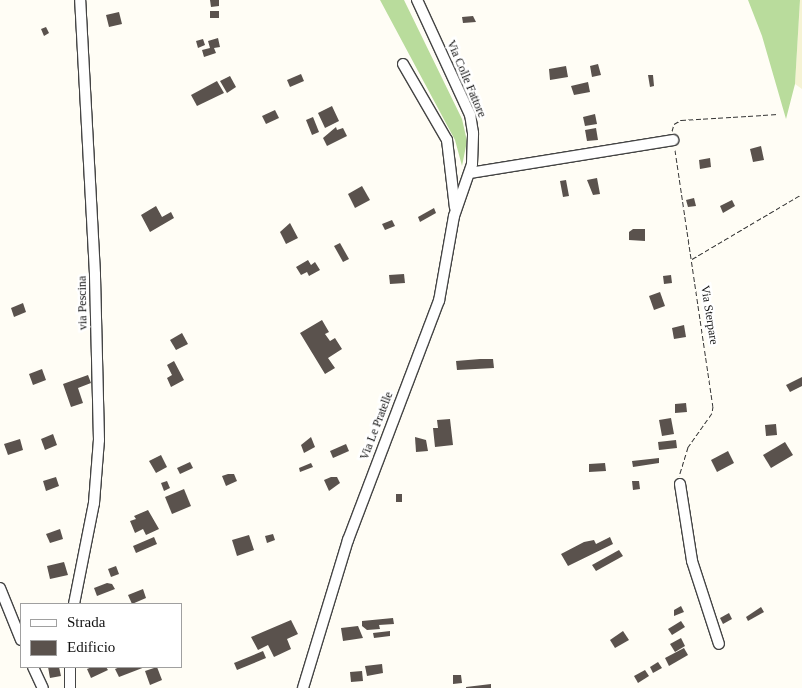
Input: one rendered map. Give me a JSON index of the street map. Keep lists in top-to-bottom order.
{
  "streets": {
    "street": ["Via Colle Fattore", "via Pescina", "Via Le Pratelle"],
    "path": ["Via Sterpare"]
  },
  "crossings": [
    ["Via Colle Fattore", "Via Le Pratelle"]
  ],
  "legend": ["Strada", "Edificio"]
}
